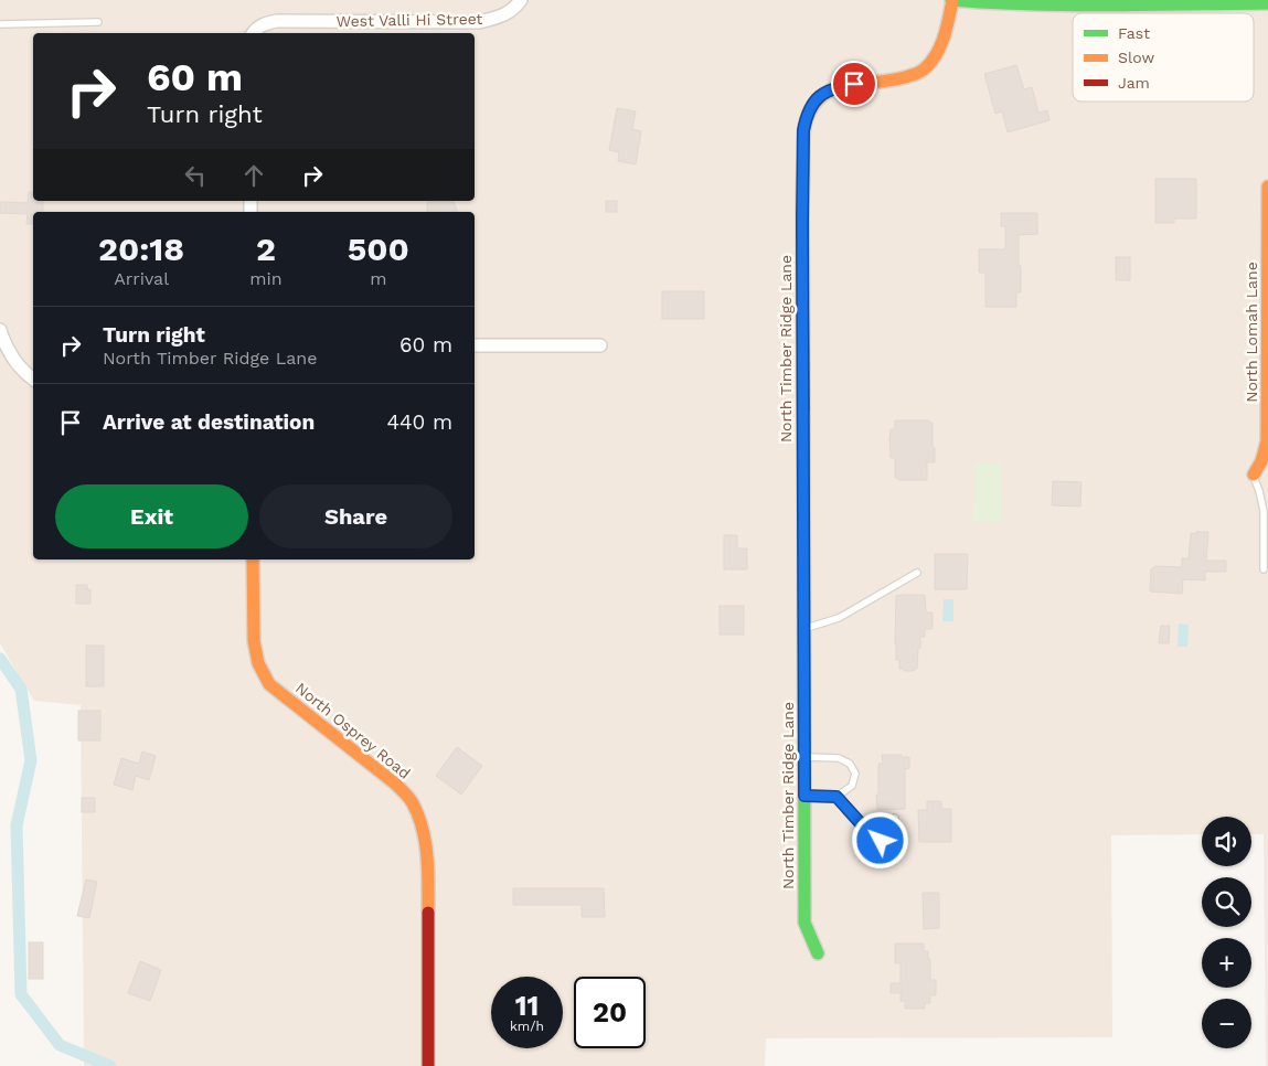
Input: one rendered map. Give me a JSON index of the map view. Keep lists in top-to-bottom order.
{
  "streets": {
    "street": [
      "West Valli Hi Street",
      "North Lomah Lane",
      "North Timber Ridge Lane",
      "North Osprey Road"
    ]
  },
  "legend": ["Fast", "Slow", "Jam"],
  "page": {
    "turn": ["60 m", "Turn right"],
    "eta": [
      "20:18",
      "Arrival",
      "2",
      "min",
      "500",
      "m"
    ],
    "list": [
      {
        "name": "Turn right",
        "note": "North Timber Ridge Lane",
        "value": "60 m"
      },
      {
        "name": "Arrive at destination",
        "value": "440 m"
      }
    ],
    "buttons": ["Exit", "Share"],
    "map_buttons": ["+", "−"],
    "speed": "11 km/h",
    "limit": "20"
  }
}
